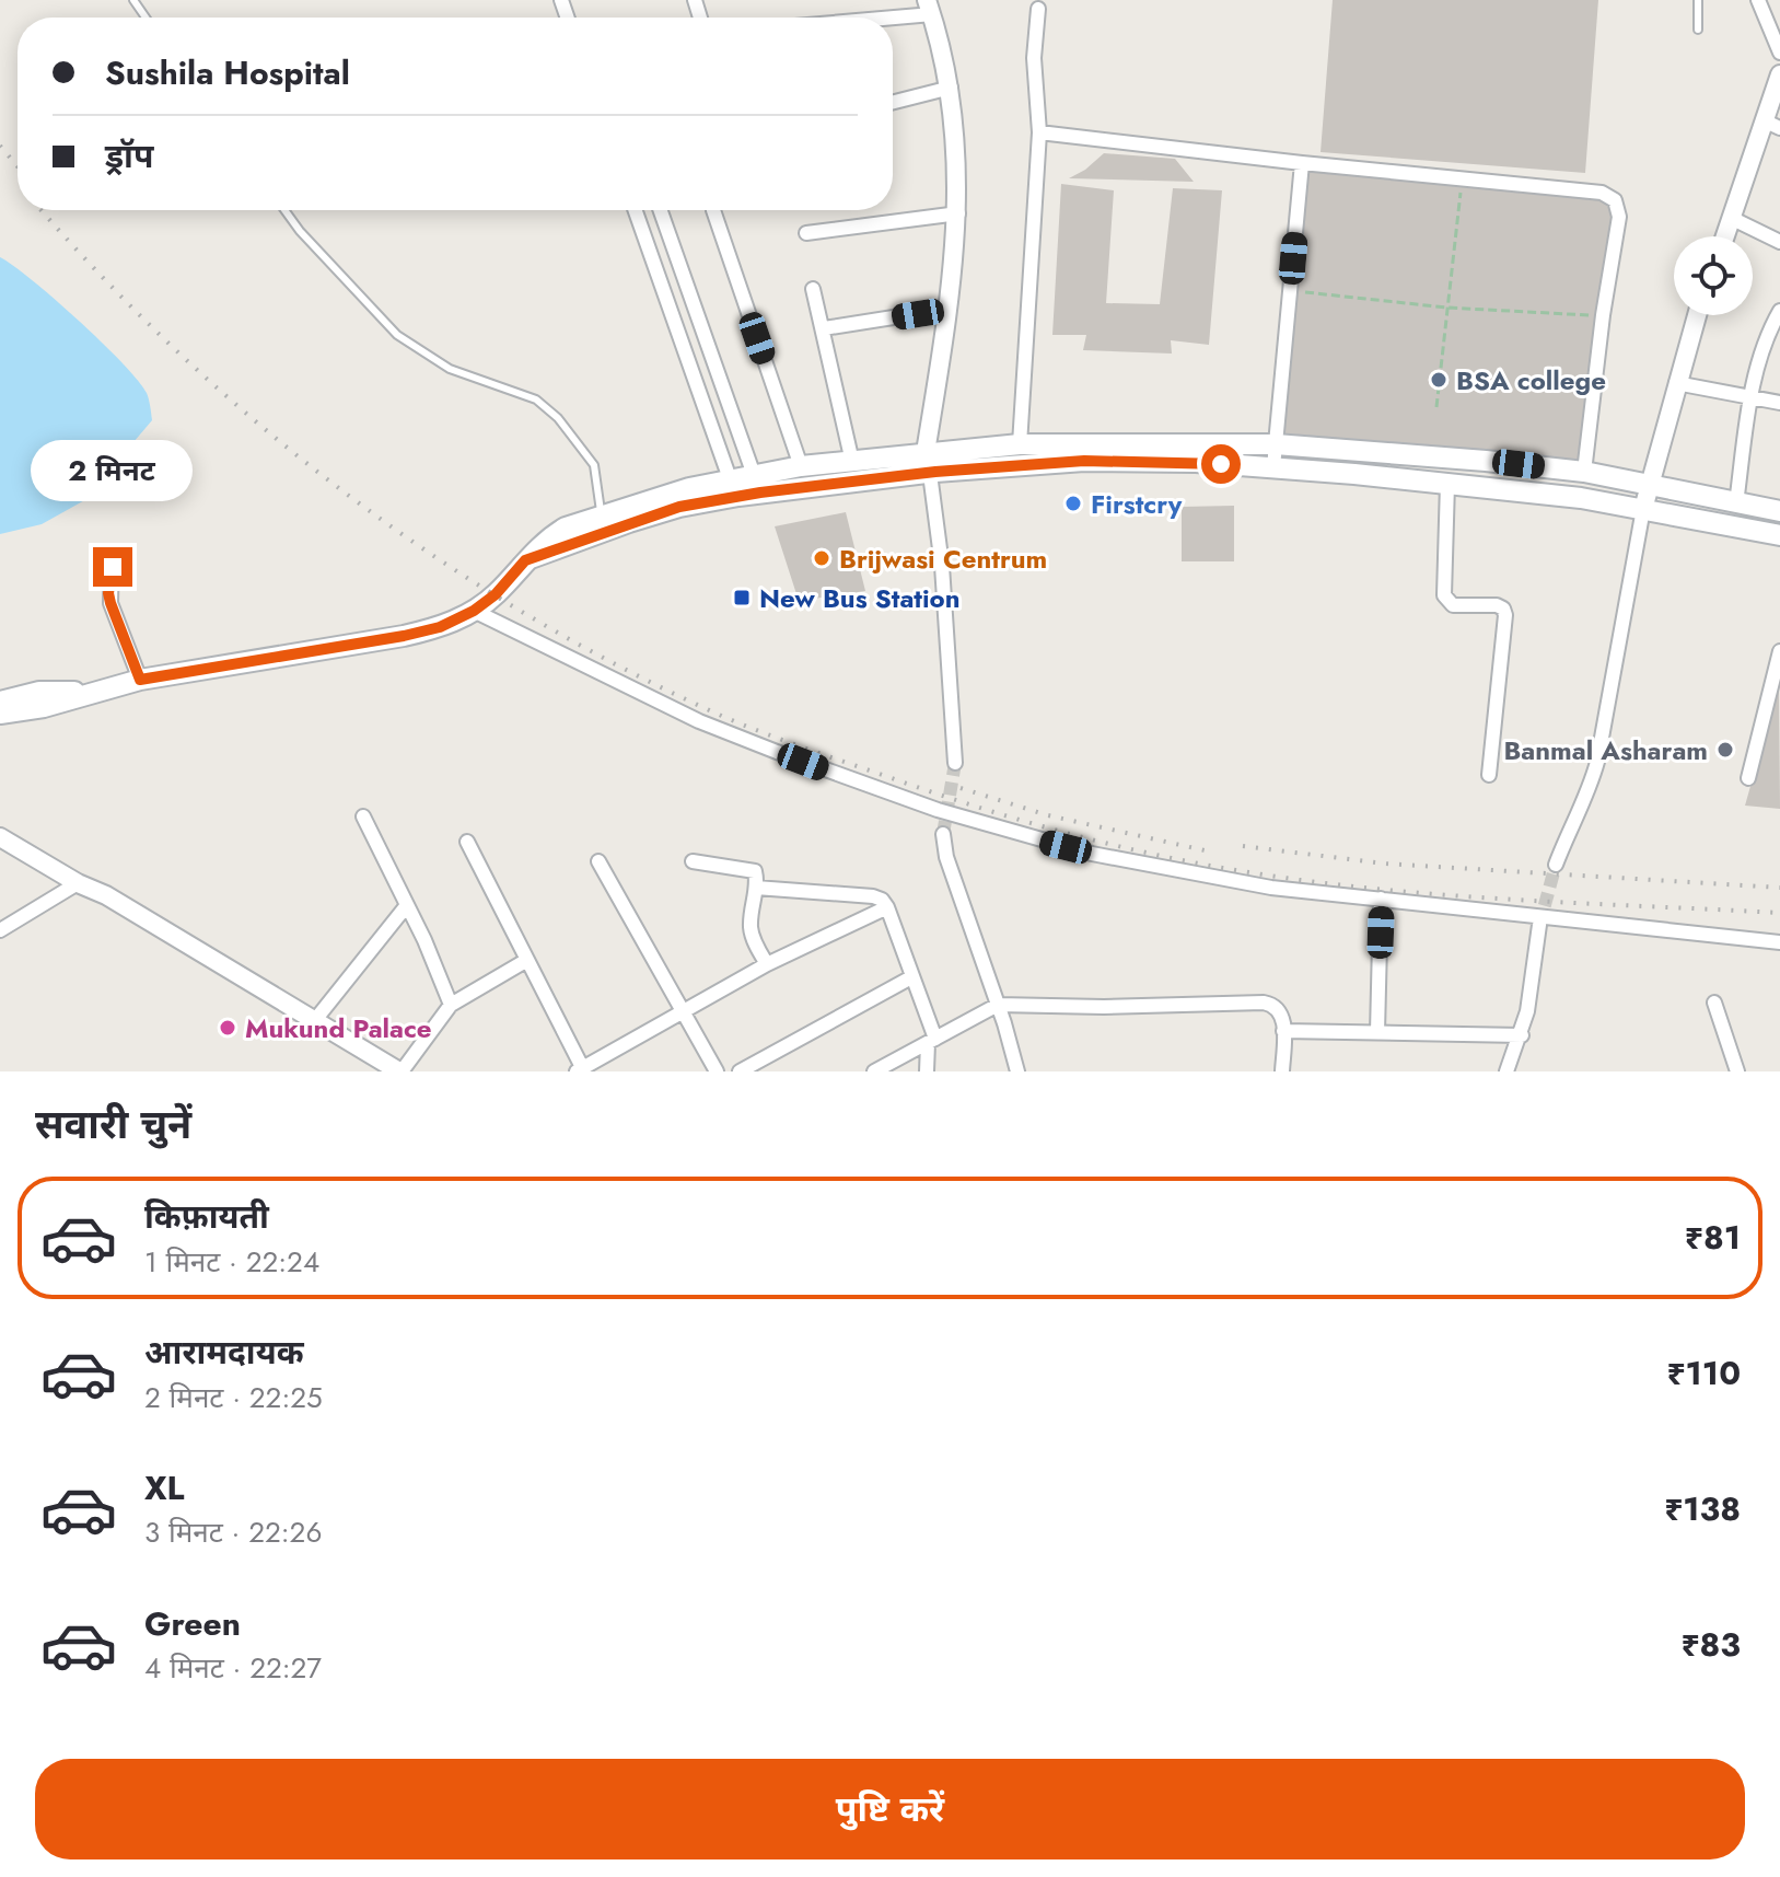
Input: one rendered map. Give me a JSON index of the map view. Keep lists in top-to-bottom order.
{
  "places": {
    "other": [
      "BSA college",
      "Firstcry",
      "Brijwasi Centrum",
      "Banmal Asharam",
      "Mukund Palace"
    ],
    "transit": ["New Bus Station"]
  },
  "page": {
    "banner": ["Sushila Hospital", "ड्रॉप"],
    "bubble": "2 मिनट",
    "heading": "सवारी चुनें",
    "list": [
      {
        "name": "किफ़ायती",
        "note": "1 मिनट · 22:24",
        "value": "₹81"
      },
      {
        "name": "आरामदायक",
        "note": "2 मिनट · 22:25",
        "value": "₹110"
      },
      {
        "name": "XL",
        "note": "3 मिनट · 22:26",
        "value": "₹138"
      },
      {
        "name": "Green",
        "note": "4 मिनट · 22:27",
        "value": "₹83"
      }
    ],
    "buttons": "पुष्टि करें"
  }
}
